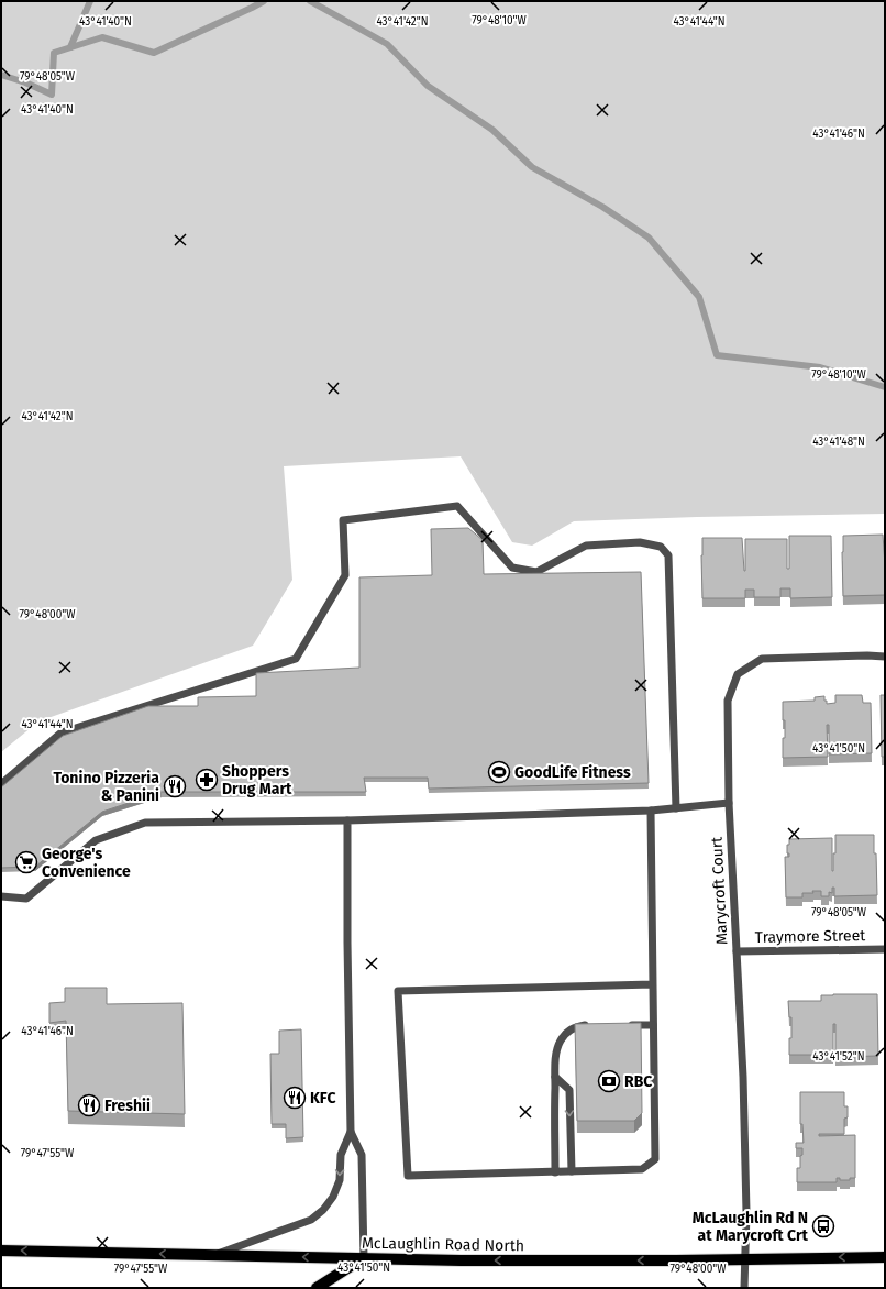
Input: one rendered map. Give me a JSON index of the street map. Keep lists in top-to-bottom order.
{
  "streets": {
    "main road": ["McLaughlin Road North"],
    "street": ["Marycroft Court", "Traymore Street"]
  },
  "crossings": [
    ["Marycroft Court", "Traymore Street"],
    ["Marycroft Court", "McLaughlin Road North"]
  ],
  "one_way": ["McLaughlin Road North"],
  "places": {
    "sports": ["GoodLife Fitness"],
    "pharmacy": ["Shoppers Drug Mart"],
    "restaurant": ["Tonino Pizzeria & Panini", "KFC", "Freshii"],
    "supermarket": ["George's Convenience"],
    "bank": ["RBC"],
    "bus stop": ["McLaughlin Rd N at Marycroft Crt"]
  },
  "coordinates": [
    "79°48'10\"W",
    "43°41'40\"N",
    "43°41'42\"N",
    "43°41'44\"N",
    "79°48'05\"W",
    "43°41'46\"N",
    "43°41'48\"N",
    "79°48'00\"W",
    "43°41'50\"N",
    "43°41'52\"N",
    "79°47'55\"W"
  ]
}
